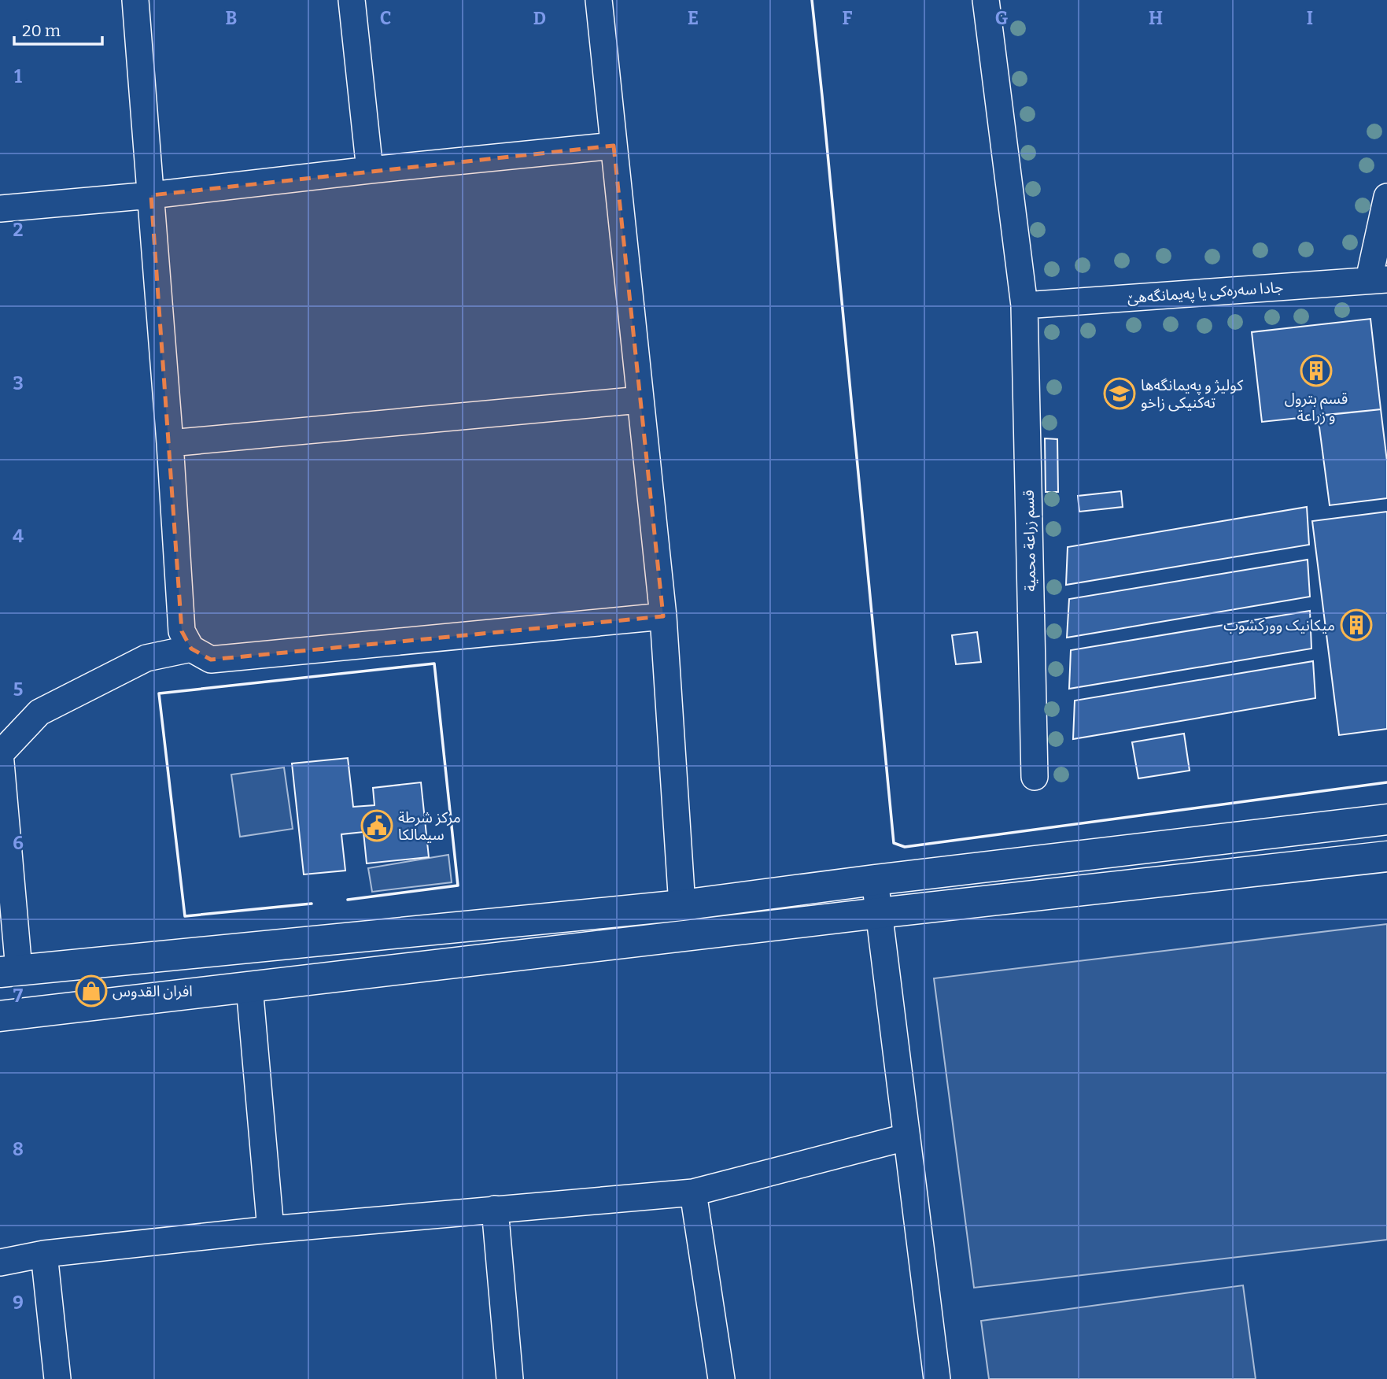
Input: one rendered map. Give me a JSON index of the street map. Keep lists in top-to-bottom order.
{
  "streets": {
    "street": ["جادا سه‌ره‌كى يا په‌يمانگه‌هێ", "قسم زراعة محمية"]
  },
  "crossings": [
    ["جادا سه‌ره‌كى يا په‌يمانگه‌هێ", "قسم زراعة محمية"]
  ],
  "places": {
    "building": ["قسم بترول و زراعة", "میکانیک وورکشوب"],
    "school or university": ["كوليژ و په‌يمانگه‌ها ته‌كنيكى زاخو"],
    "public building": ["مركز شرطة سيمالكا"],
    "shop": ["افران القدوس"]
  },
  "scale_bar": "20 m",
  "grid": {
    "columns": [
      "B",
      "C",
      "D",
      "E",
      "F",
      "G",
      "H",
      "I"
    ],
    "rows": [
      "1",
      "2",
      "3",
      "4",
      "5",
      "6",
      "7",
      "8",
      "9"
    ]
  }
}
